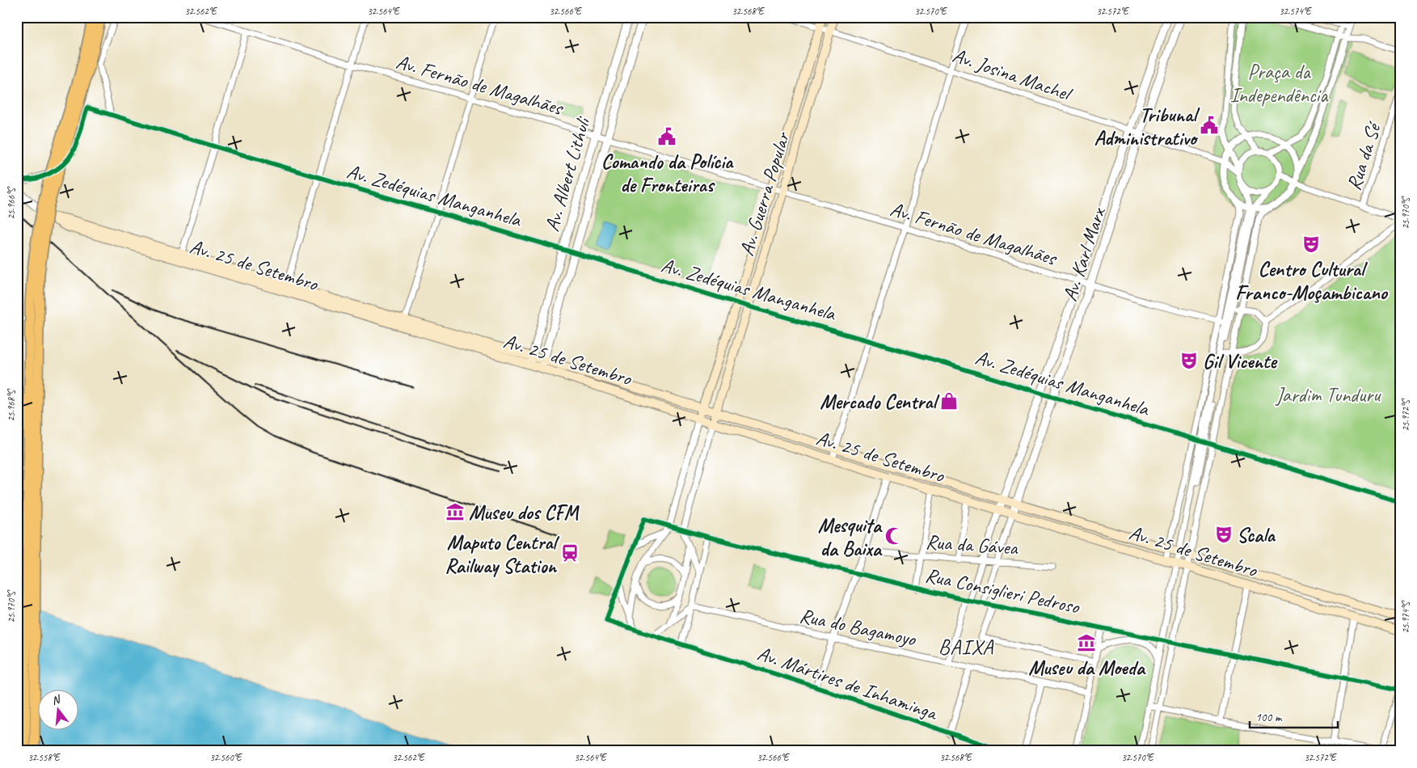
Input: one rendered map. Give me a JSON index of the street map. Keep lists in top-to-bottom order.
{
  "streets": {
    "main road": ["Av. Guerra Popular", "Av. 25 de Setembro"],
    "street": [
      "Av. Josina Machel",
      "Av. Fernão de Magalhães",
      "Rua da Sé",
      "Av. Albert Lithuli",
      "Av. Zedéquias Manganhela",
      "Av. Karl Marx",
      "Rua da Gávea",
      "Rua Consiglieri Pedroso",
      "Rua do Bagamoyo",
      "Av. Mártires de Inhaminga"
    ]
  },
  "crossings": [
    ["Av. Josina Machel", "Av. Guerra Popular"],
    ["Av. Josina Machel", "Av. Karl Marx"],
    ["Av. Fernão de Magalhães", "Av. Albert Lithuli"],
    ["Av. Fernão de Magalhães", "Av. Guerra Popular"],
    ["Av. Fernão de Magalhães", "Av. Karl Marx"],
    ["Av. Albert Lithuli", "Av. Zedéquias Manganhela"],
    ["Av. Albert Lithuli", "Av. 25 de Setembro"],
    ["Av. Guerra Popular", "Av. Zedéquias Manganhela"],
    ["Av. Guerra Popular", "Av. 25 de Setembro"],
    ["Av. Guerra Popular", "Rua Consiglieri Pedroso"],
    ["Av. Zedéquias Manganhela", "Av. Karl Marx"],
    ["Av. Karl Marx", "Av. 25 de Setembro"]
  ],
  "districts": ["BAIXA"],
  "parks": ["Praça da Independência", "Jardim Tunduru"],
  "places": {
    "public building": ["Tribunal Administrativo", "Comando da Polícia de Fronteiras"],
    "theatre": ["Centro Cultural Franco-Moçambicano", "Gil Vicente", "Scala"],
    "shop": ["Mercado Central"],
    "museum": ["Museu dos CFM", "Museu da Moeda"],
    "mosque": ["Mesquita da Baixa"],
    "station": ["Maputo Central Railway Station"]
  },
  "scale_bar": "100 m",
  "north": "top",
  "coordinates": [
    "32.562°E",
    "32.564°E",
    "32.566°E",
    "32.568°E",
    "32.570°E",
    "32.572°E",
    "32.574°E",
    "25.966°S",
    "25.970°S",
    "25.968°S",
    "25.972°S",
    "25.974°S",
    "32.558°E",
    "32.560°E"
  ]
}
